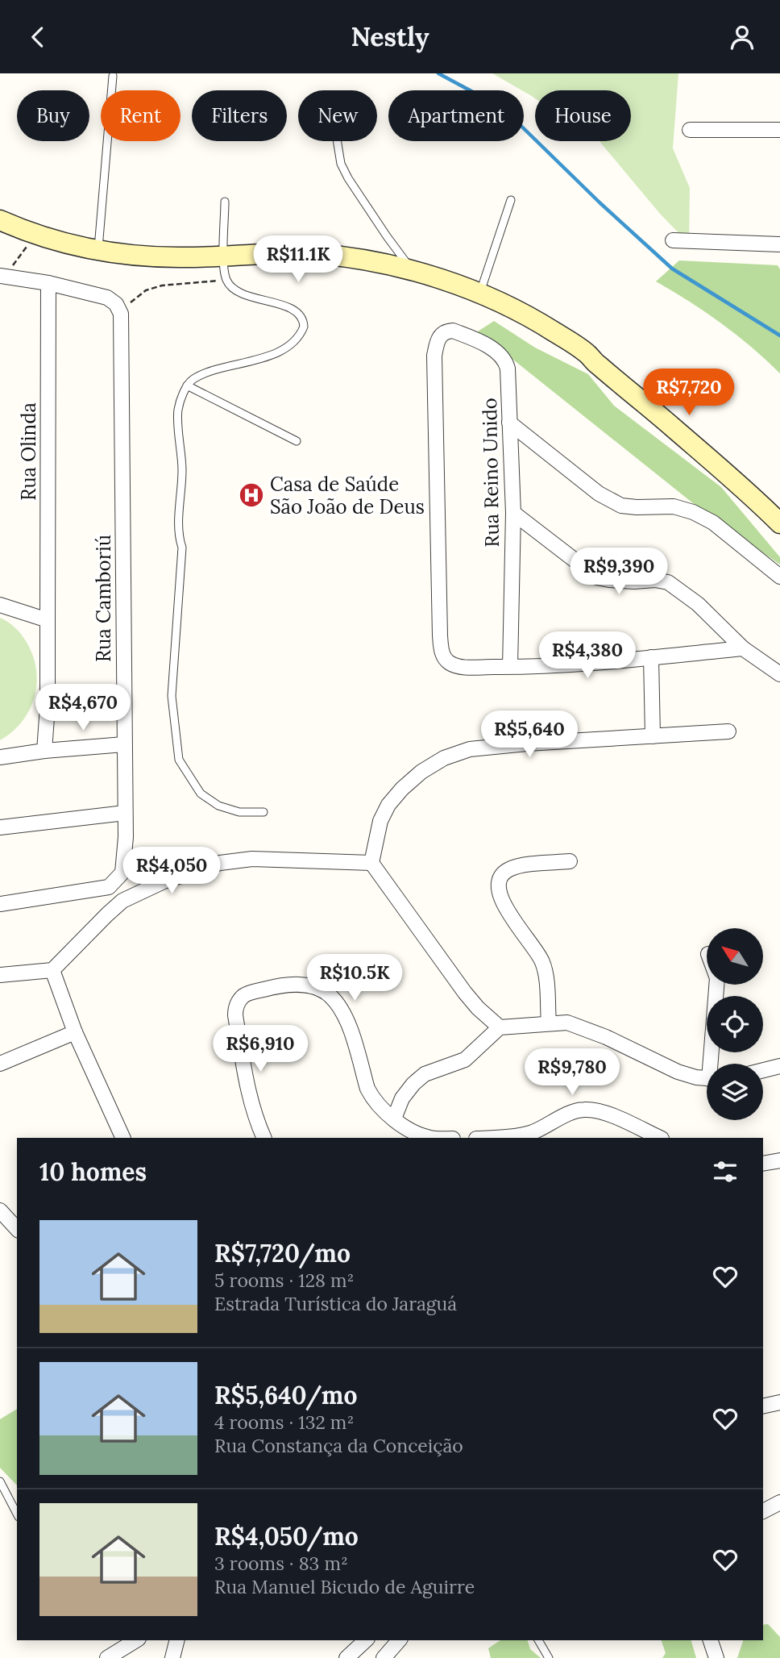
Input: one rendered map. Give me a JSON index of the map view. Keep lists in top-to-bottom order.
{
  "streets": {
    "street": ["Rua Olinda", "Rua Reino Unido", "Rua Camboriú"]
  },
  "places": {
    "hospital": ["Casa de Saúde São João de Deus"]
  },
  "north": "top left",
  "page": {
    "header": "Nestly",
    "chip": [
      "Buy",
      "Rent",
      "Filters",
      "New",
      "Apartment",
      "House"
    ],
    "price": [
      "R$11.1K",
      "R$7,720",
      "R$9,390",
      "R$4,380",
      "R$4,670",
      "R$5,640",
      "R$4,050",
      "R$10.5K",
      "R$6,910",
      "R$9,780"
    ],
    "heading": "10 homes",
    "list": [
      {
        "name": "R$7,720/mo",
        "note": "5 rooms · 128 m² · Estrada Turística do Jaraguá"
      },
      {
        "name": "R$5,640/mo",
        "note": "4 rooms · 132 m² · Rua Constança da Conceição"
      },
      {
        "name": "R$4,050/mo",
        "note": "3 rooms · 83 m² · Rua Manuel Bicudo de Aguirre"
      }
    ]
  }
}
